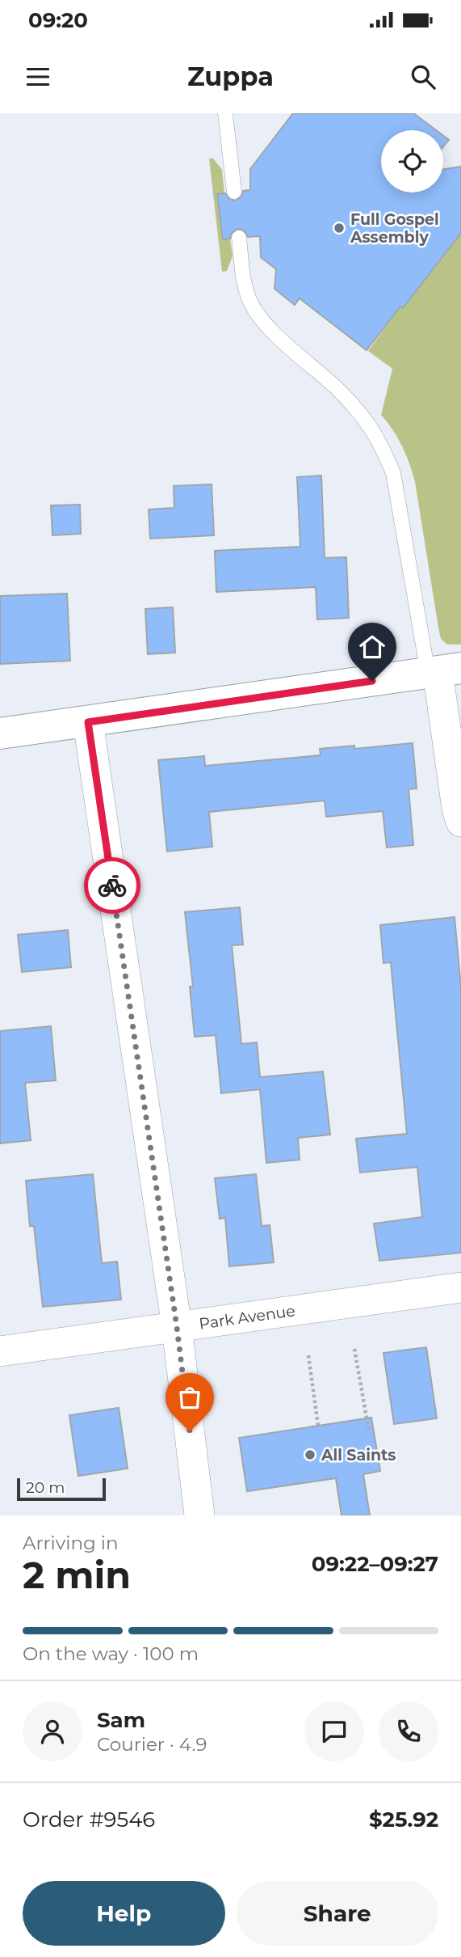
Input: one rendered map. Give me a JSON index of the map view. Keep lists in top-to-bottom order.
{
  "streets": {
    "street": ["Park Avenue"]
  },
  "places": ["Full Gospel Assembly", "All Saints"],
  "scale_bar": "20 m",
  "page": {
    "status": "09:20",
    "header": "Zuppa",
    "scale": "20 m",
    "heading": ["2 min", "Arriving in", "09:22–09:27"],
    "panel": [
      "Sam",
      "Courier · 4.9",
      "Order #9546",
      "$25.92"
    ],
    "bar": "On the way · 100 m",
    "buttons": ["Help", "Share"]
  }
}
